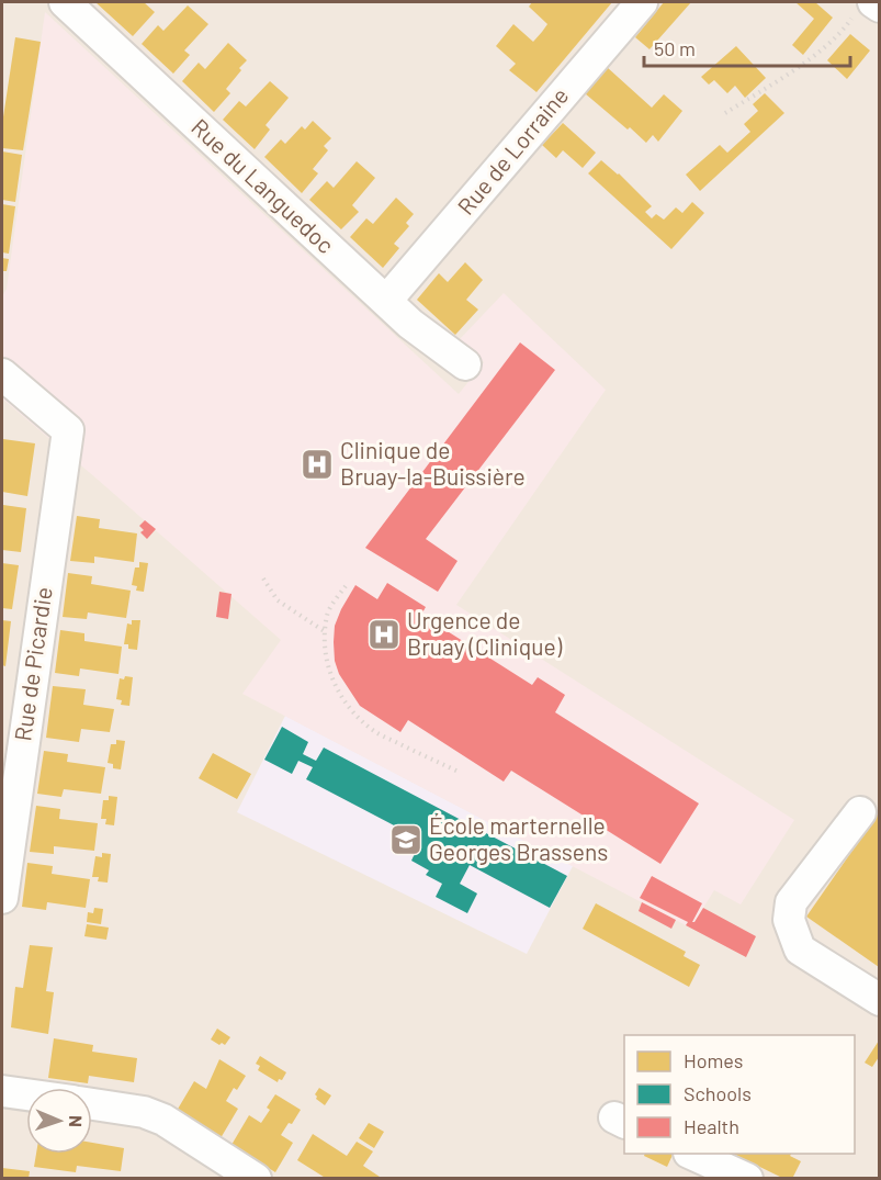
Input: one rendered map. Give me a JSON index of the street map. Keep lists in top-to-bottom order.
{
  "streets": {
    "street": ["Rue de Lorraine", "Rue du Languedoc", "Rue de Picardie"]
  },
  "crossings": [
    ["Rue de Lorraine", "Rue du Languedoc"]
  ],
  "places": {
    "hospital": ["Clinique de Bruay-la-Buissière", "Urgence de Bruay (Clinique)"],
    "school or university": ["École marternelle Georges Brassens"]
  },
  "legend": ["Homes", "Schools", "Health"],
  "scale_bar": "50 m",
  "north": "right"
}
